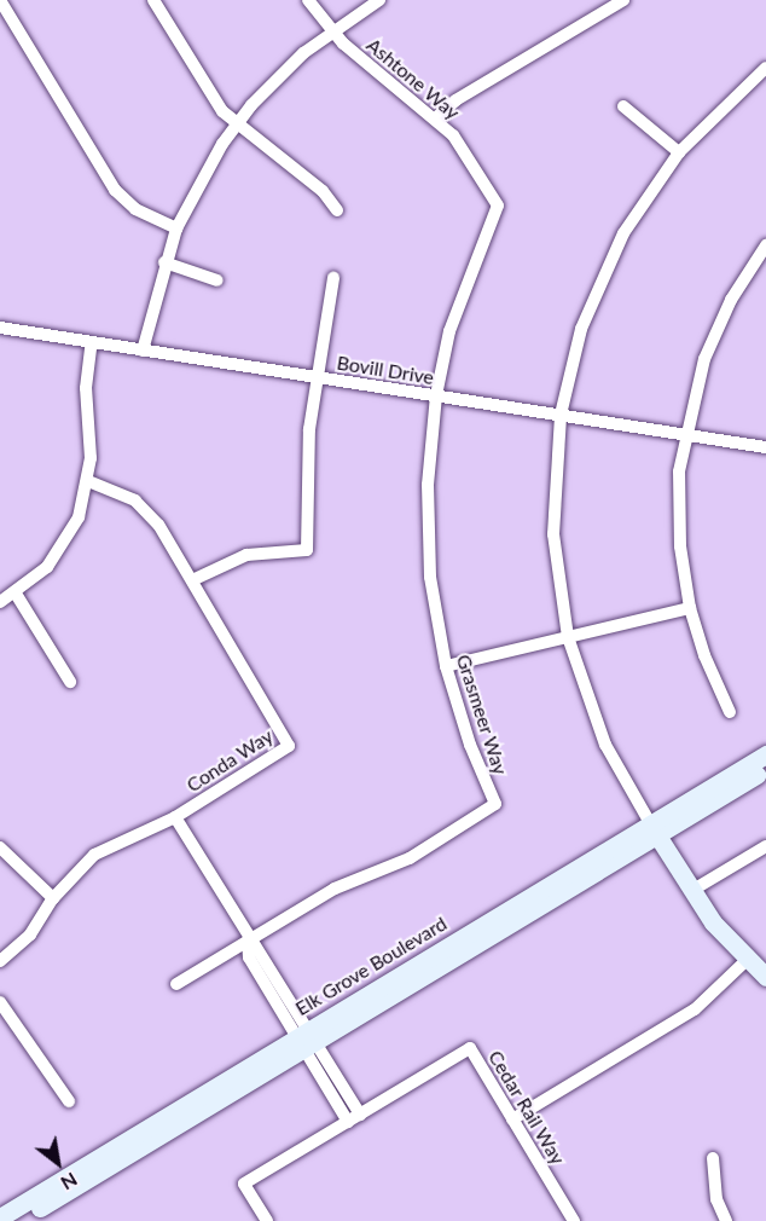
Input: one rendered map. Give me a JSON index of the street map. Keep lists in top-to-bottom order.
{
  "streets": {
    "main road": ["Elk Grove Boulevard"],
    "street": [
      "Ashtone Way",
      "Bovill Drive",
      "Grasmeer Way",
      "Conda Way",
      "Cedar Rail Way"
    ]
  },
  "crossings": [
    ["Ashtone Way", "Bovill Drive"],
    ["Ashtone Way", "Grasmeer Way"],
    ["Bovill Drive", "Grasmeer Way"]
  ],
  "north": "bottom right"
}
